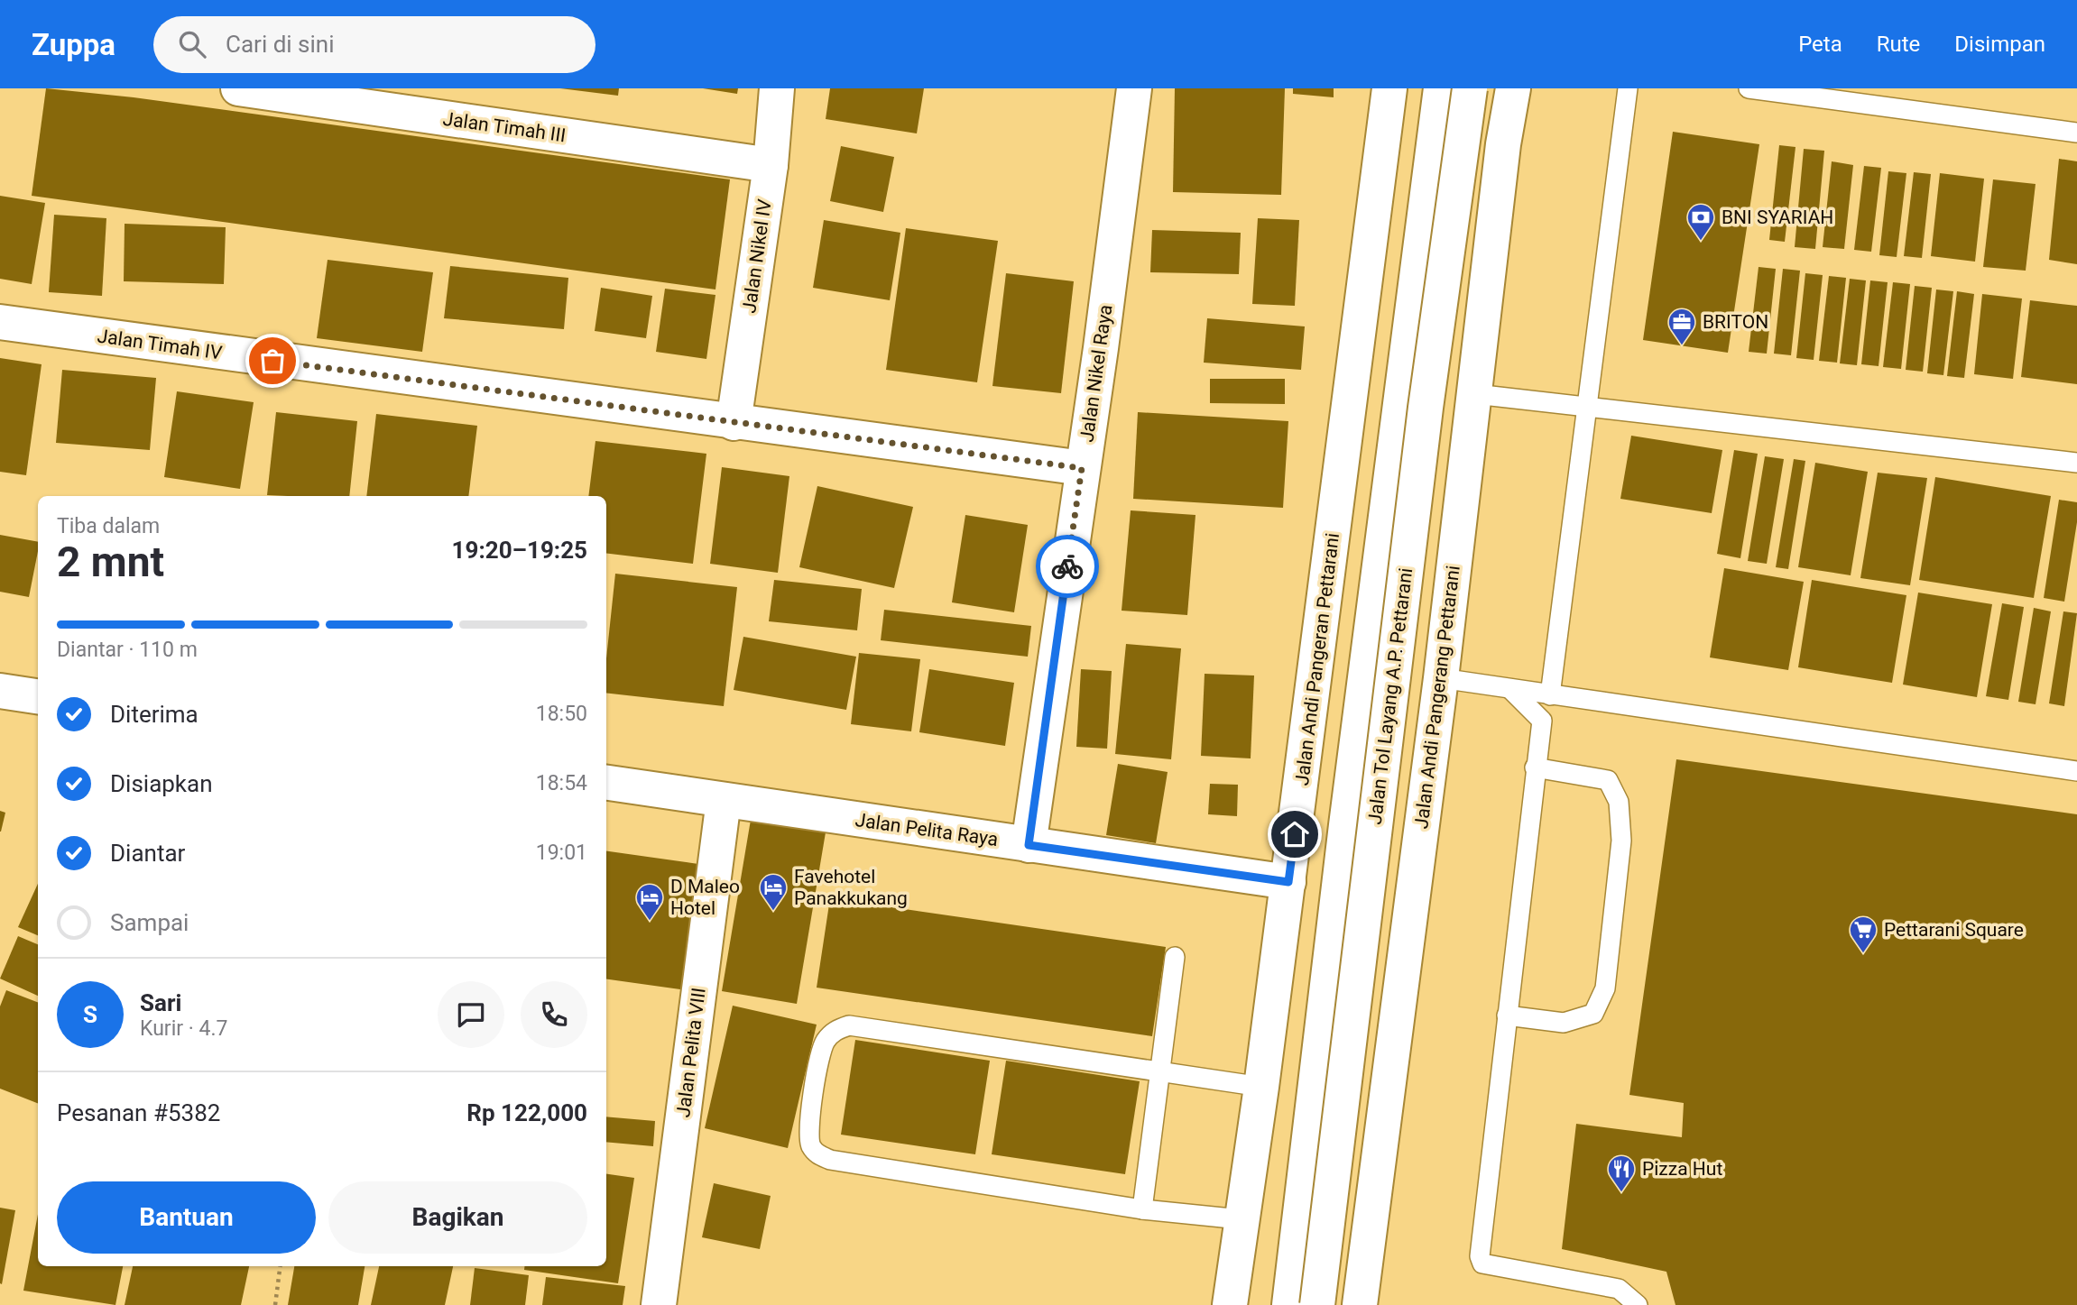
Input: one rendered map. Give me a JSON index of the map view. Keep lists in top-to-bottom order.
{
  "streets": {
    "main road": [
      "Jalan Timah III",
      "Jalan Nikel IV",
      "Jalan Timah IV",
      "Jalan Nikel Raya",
      "Jalan Andi Pangeran Pettarani",
      "Jalan Tol Layang A.P. Pettarani",
      "Jalan Andi Pangerang Pettarani",
      "Jalan Pelita Raya",
      "Jalan Pelita VIII"
    ]
  },
  "crossings": [
    ["Jalan Timah III", "Jalan Nikel IV"],
    ["Jalan Nikel IV", "Jalan Timah IV"],
    ["Jalan Timah IV", "Jalan Nikel Raya"],
    ["Jalan Nikel Raya", "Jalan Pelita Raya"],
    ["Jalan Andi Pangeran Pettarani", "Jalan Pelita Raya"],
    ["Jalan Pelita Raya", "Jalan Pelita VIII"]
  ],
  "places": {
    "bank": ["BNI SYARIAH"],
    "office": ["BRITON"],
    "hotel": ["Favehotel Panakkukang", "D Maleo Hotel"],
    "supermarket": ["Pettarani Square"],
    "restaurant": ["Pizza Hut"]
  },
  "page": {
    "header": "Zuppa",
    "search": "Cari di sini",
    "nav": ["Peta", "Rute", "Disimpan"],
    "heading": ["2 mnt", "Tiba dalam", "19:20–19:25"],
    "panel": [
      "Sari",
      "Kurir · 4.7",
      "Pesanan #5382",
      "Rp 122,000"
    ],
    "bar": "Diantar · 110 m",
    "list": [
      ["Diterima", "18:50"],
      ["Disiapkan", "18:54"],
      ["Diantar", "19:01"],
      "Sampai"
    ],
    "round": "S",
    "buttons": ["Bantuan", "Bagikan"]
  }
}
